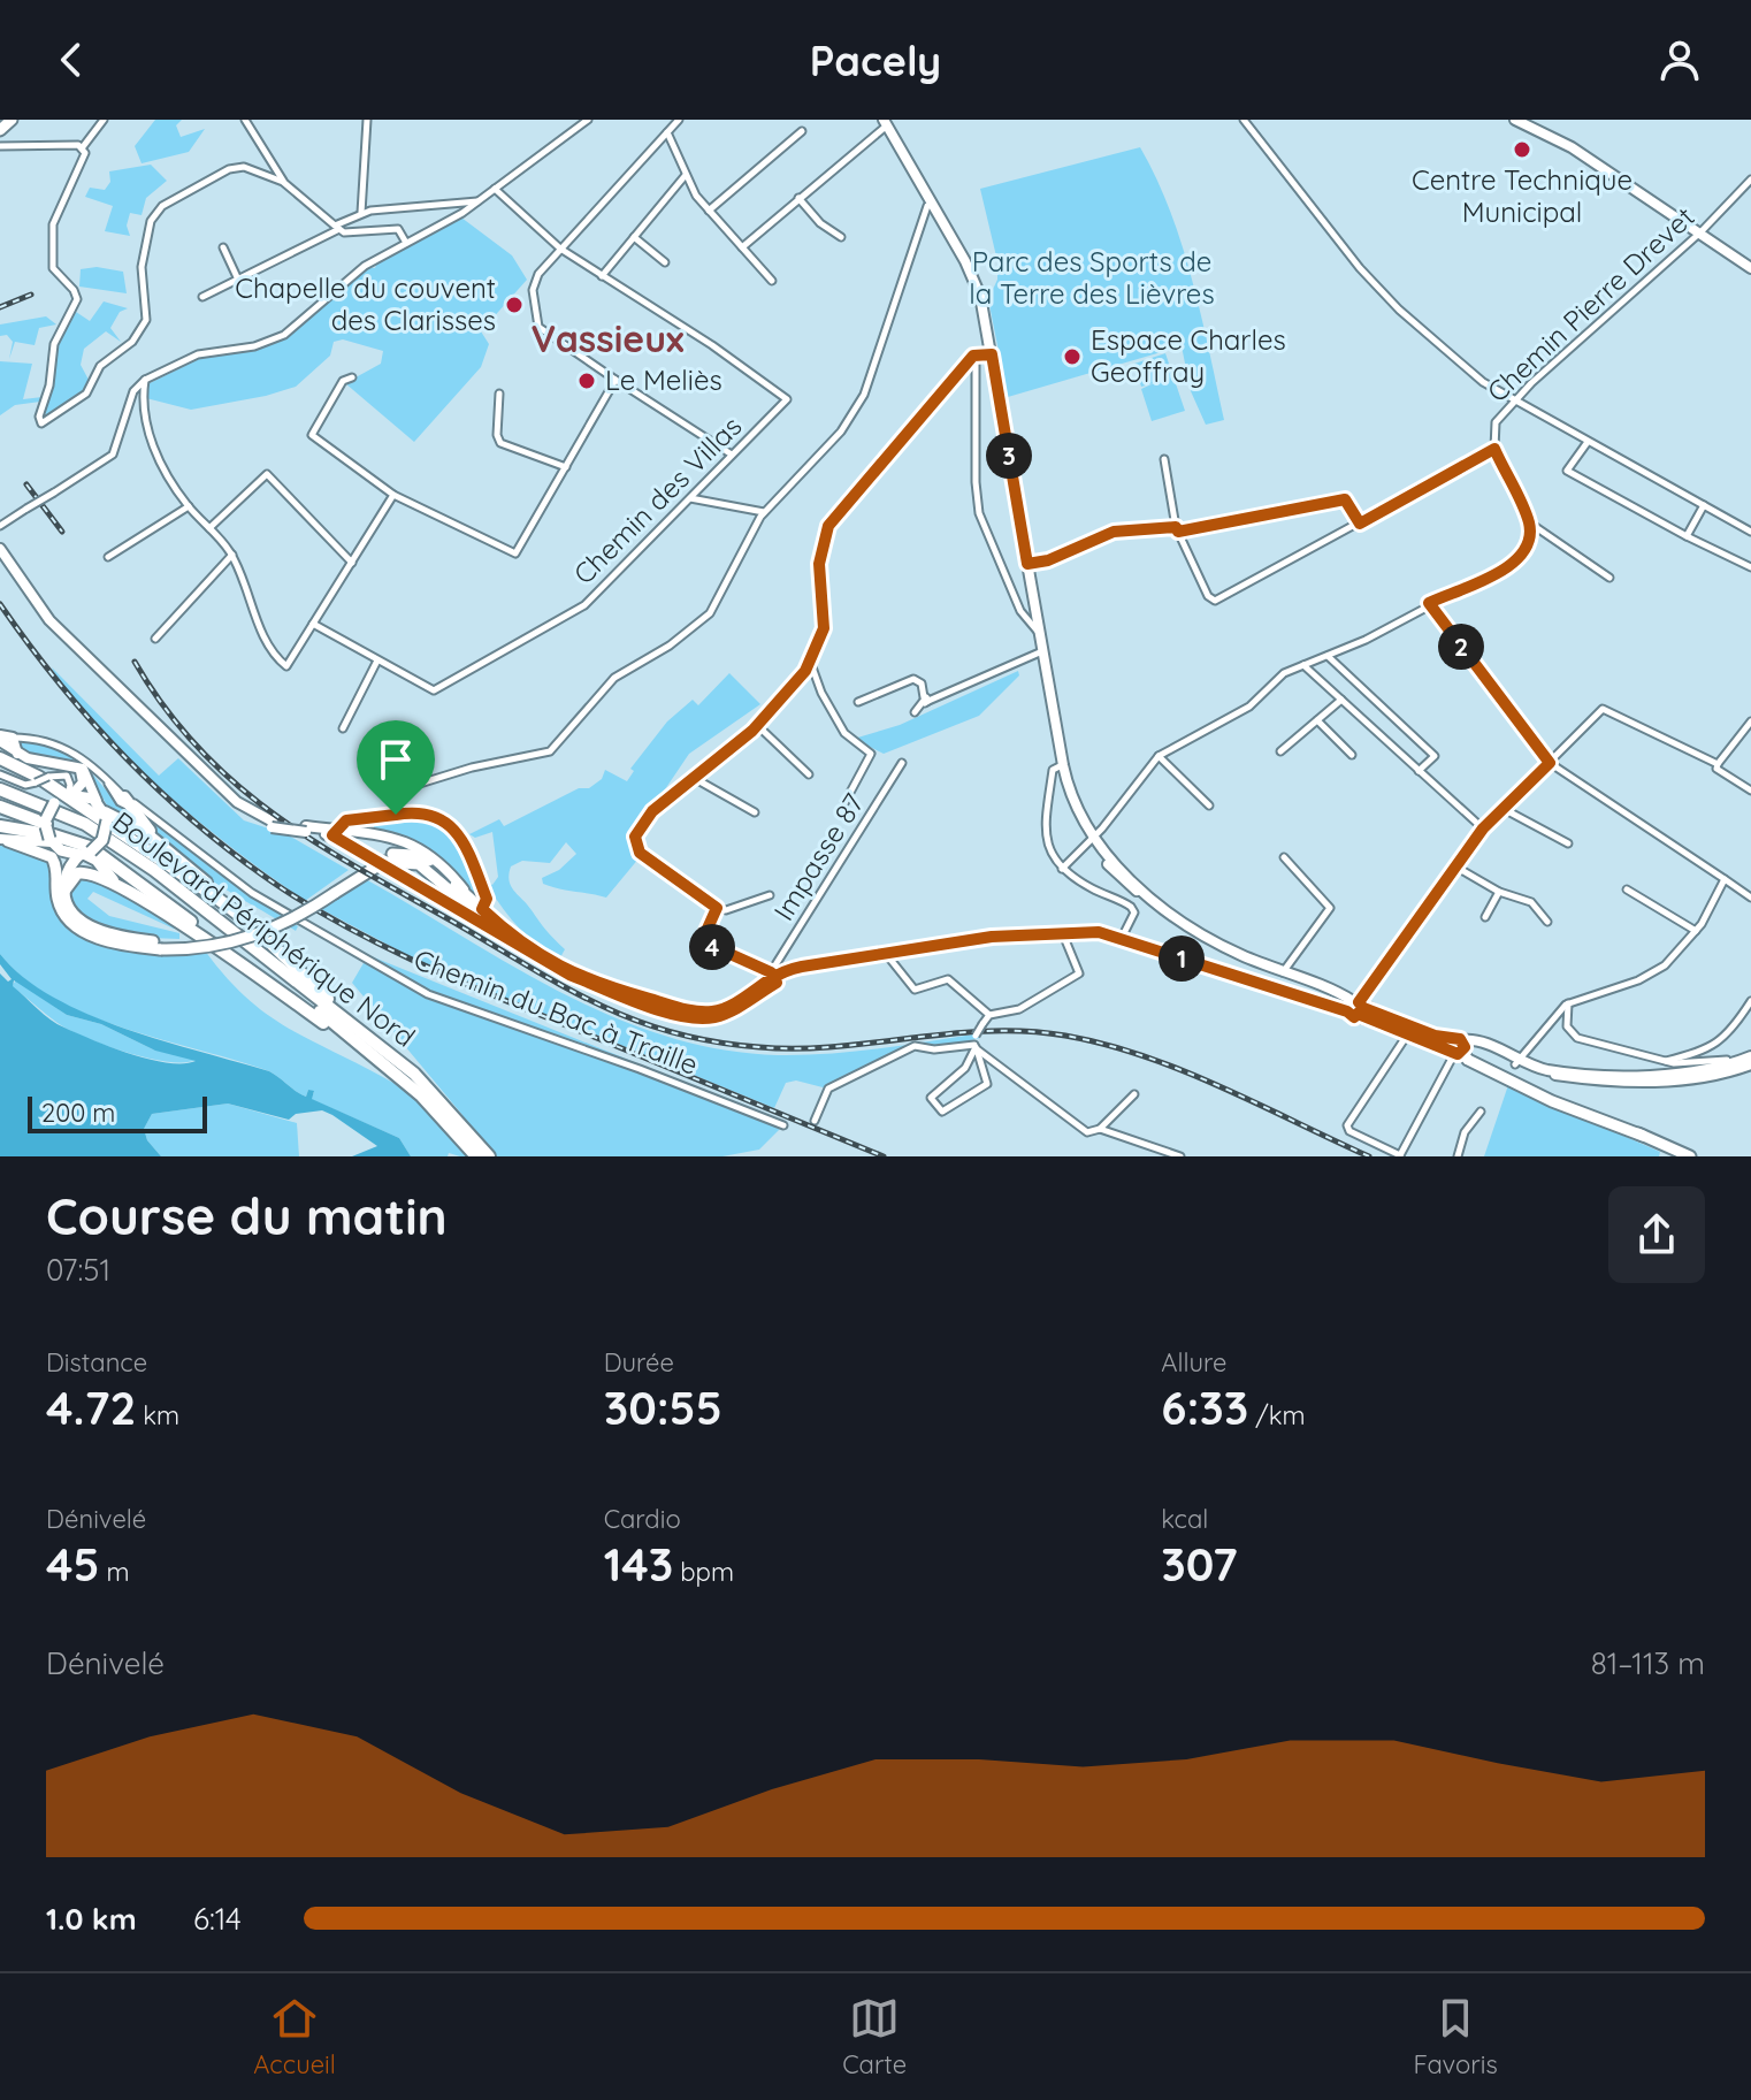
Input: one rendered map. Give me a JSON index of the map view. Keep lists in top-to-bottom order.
{
  "streets": {
    "highway": ["Boulevard Périphérique Nord"],
    "street": [
      "Chemin Pierre Drevet",
      "Chemin des Villas",
      "Impasse 87",
      "Chemin du Bac à Traille"
    ]
  },
  "districts": ["Vassieux"],
  "parks": ["Parc des Sports de la Terre des Lièvres"],
  "places": [
    "Centre Technique Municipal",
    "Chapelle du couvent des Clarisses",
    "Espace Charles Geoffray",
    "Le Meliès"
  ],
  "scale_bar": "200 m",
  "page": {
    "header": "Pacely",
    "pins": [
      "3",
      "2",
      "4",
      "1"
    ],
    "scale": "200 m",
    "heading": ["Course du matin", "07:51"],
    "stats": [
      ["Distance", "4.72 km"],
      ["Durée", "30:55"],
      ["Allure", "6:33 /km"],
      ["Dénivelé", "45 m"],
      ["Cardio", "143 bpm"],
      ["kcal", "307"]
    ],
    "chart": ["Dénivelé", "81–113 m"],
    "list": [
      {
        "name": "1.0 km",
        "note": "6:14"
      }
    ],
    "tabs": ["Accueil", "Carte", "Favoris"]
  }
}
